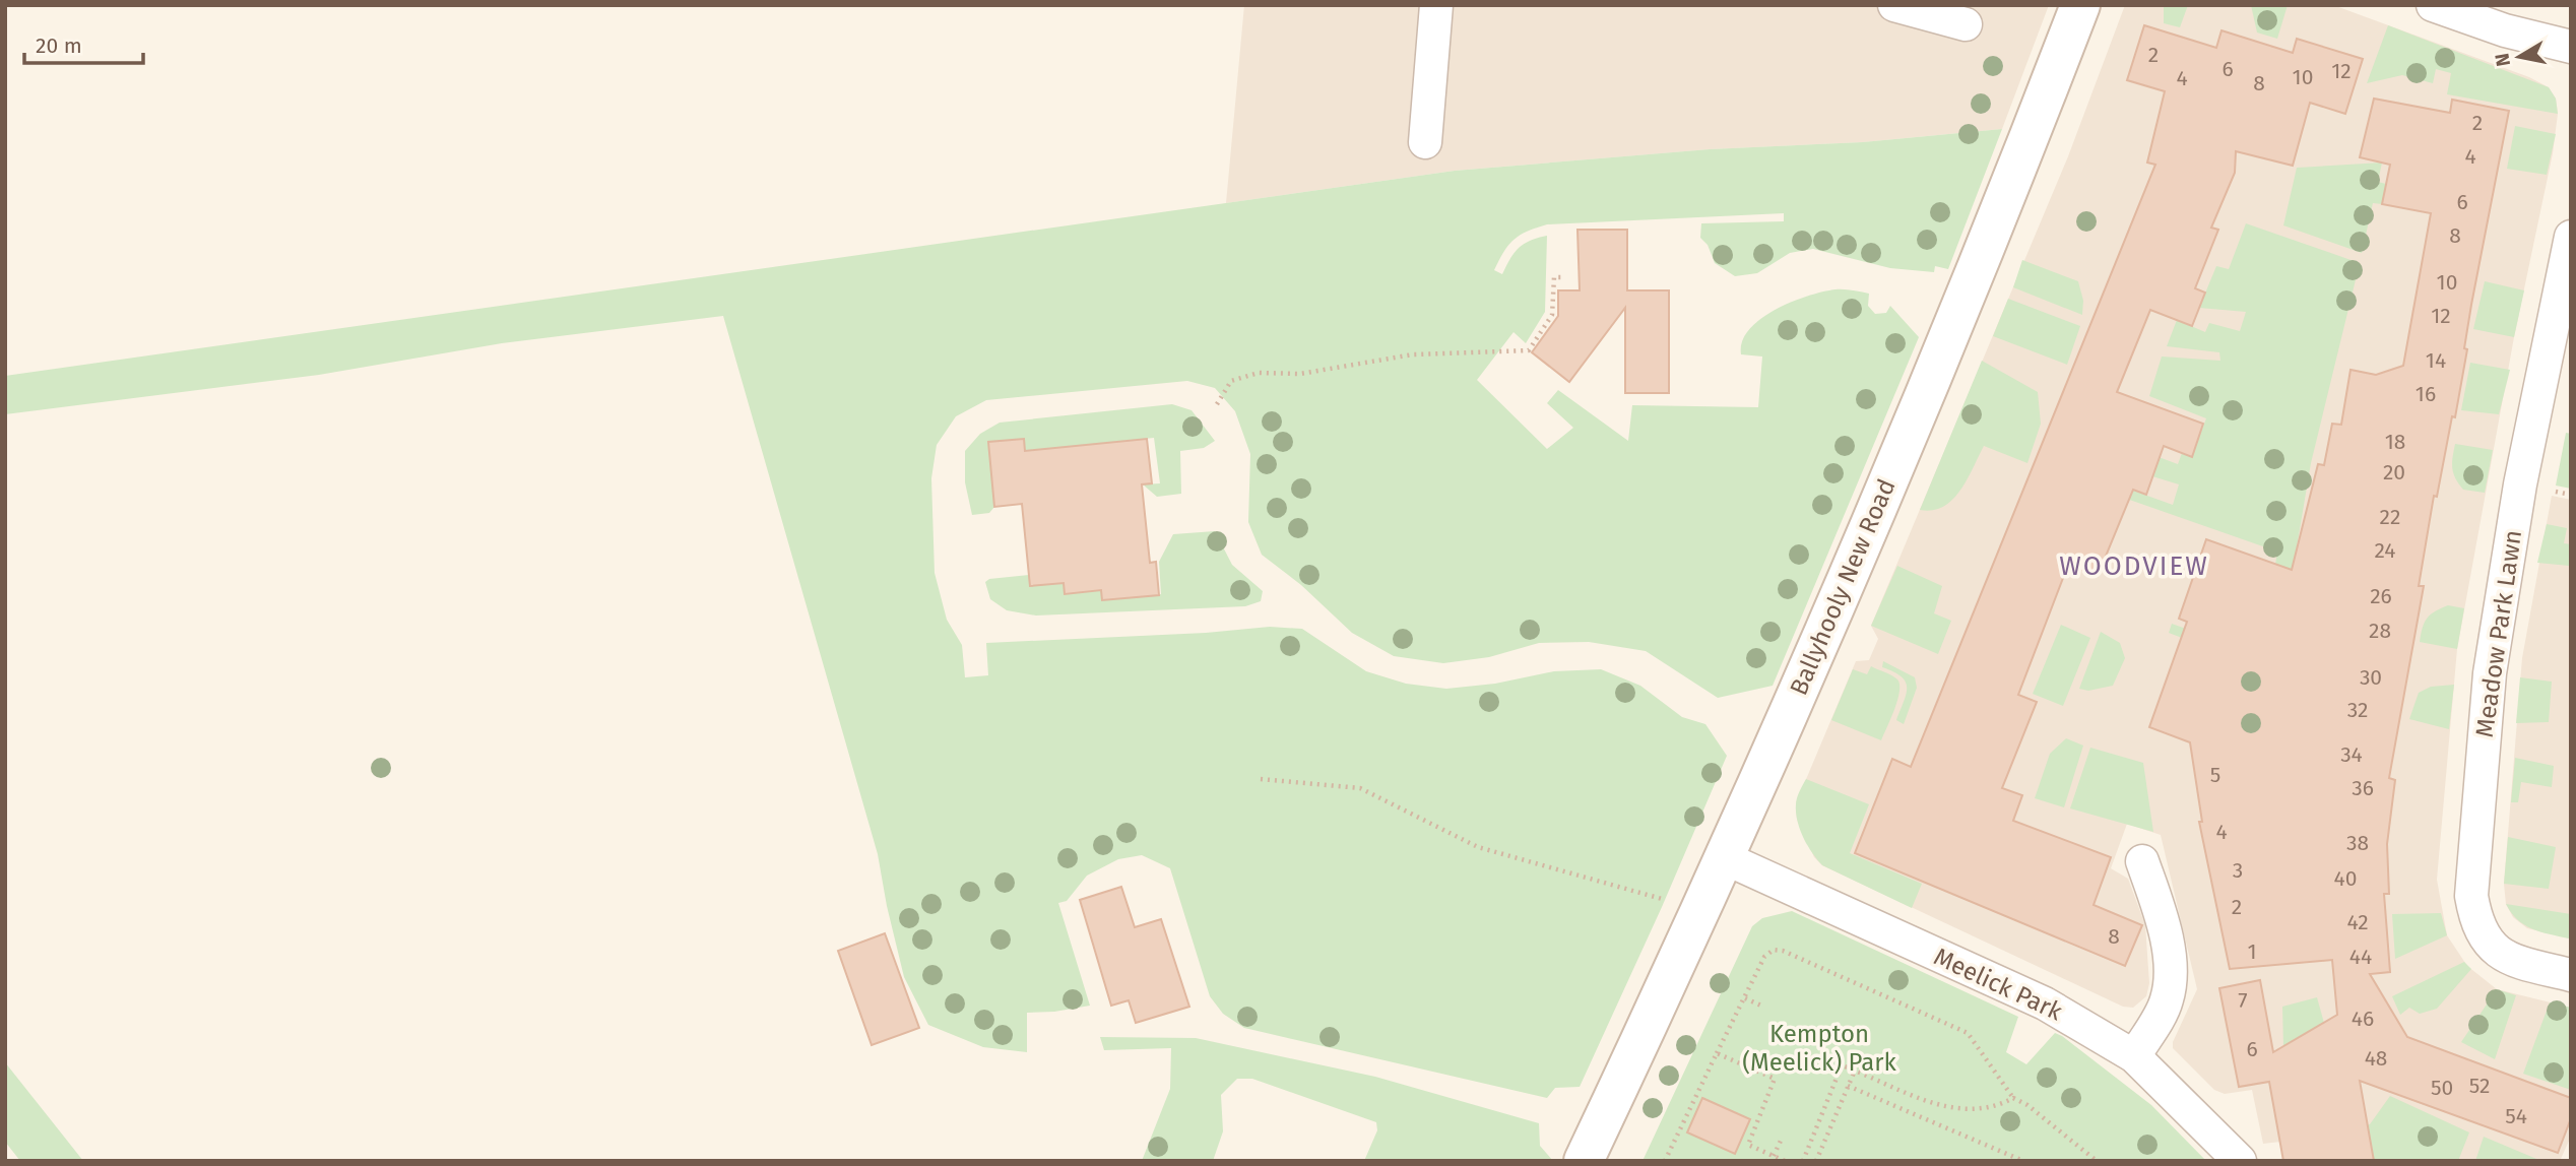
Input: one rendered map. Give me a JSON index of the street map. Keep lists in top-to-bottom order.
{
  "streets": {
    "main road": ["Ballyhooly New Road"],
    "street": ["Meadow Park Lawn", "Meelick Park"]
  },
  "crossings": [
    ["Ballyhooly New Road", "Meelick Park"]
  ],
  "districts": ["WOODVIEW"],
  "parks": ["Kempton (Meelick) Park"],
  "house_numbers": [
    "2",
    "6",
    "12",
    "10",
    "4",
    "8",
    "2",
    "4",
    "6",
    "8",
    "10",
    "12",
    "14",
    "16",
    "18",
    "20",
    "22",
    "24",
    "26",
    "28",
    "30",
    "32",
    "34",
    "5",
    "36",
    "4",
    "38",
    "3",
    "40",
    "2",
    "42",
    "8",
    "1",
    "44",
    "7",
    "46",
    "6",
    "48",
    "52",
    "50",
    "54"
  ],
  "scale_bar": "20 m",
  "north": "left"
}
